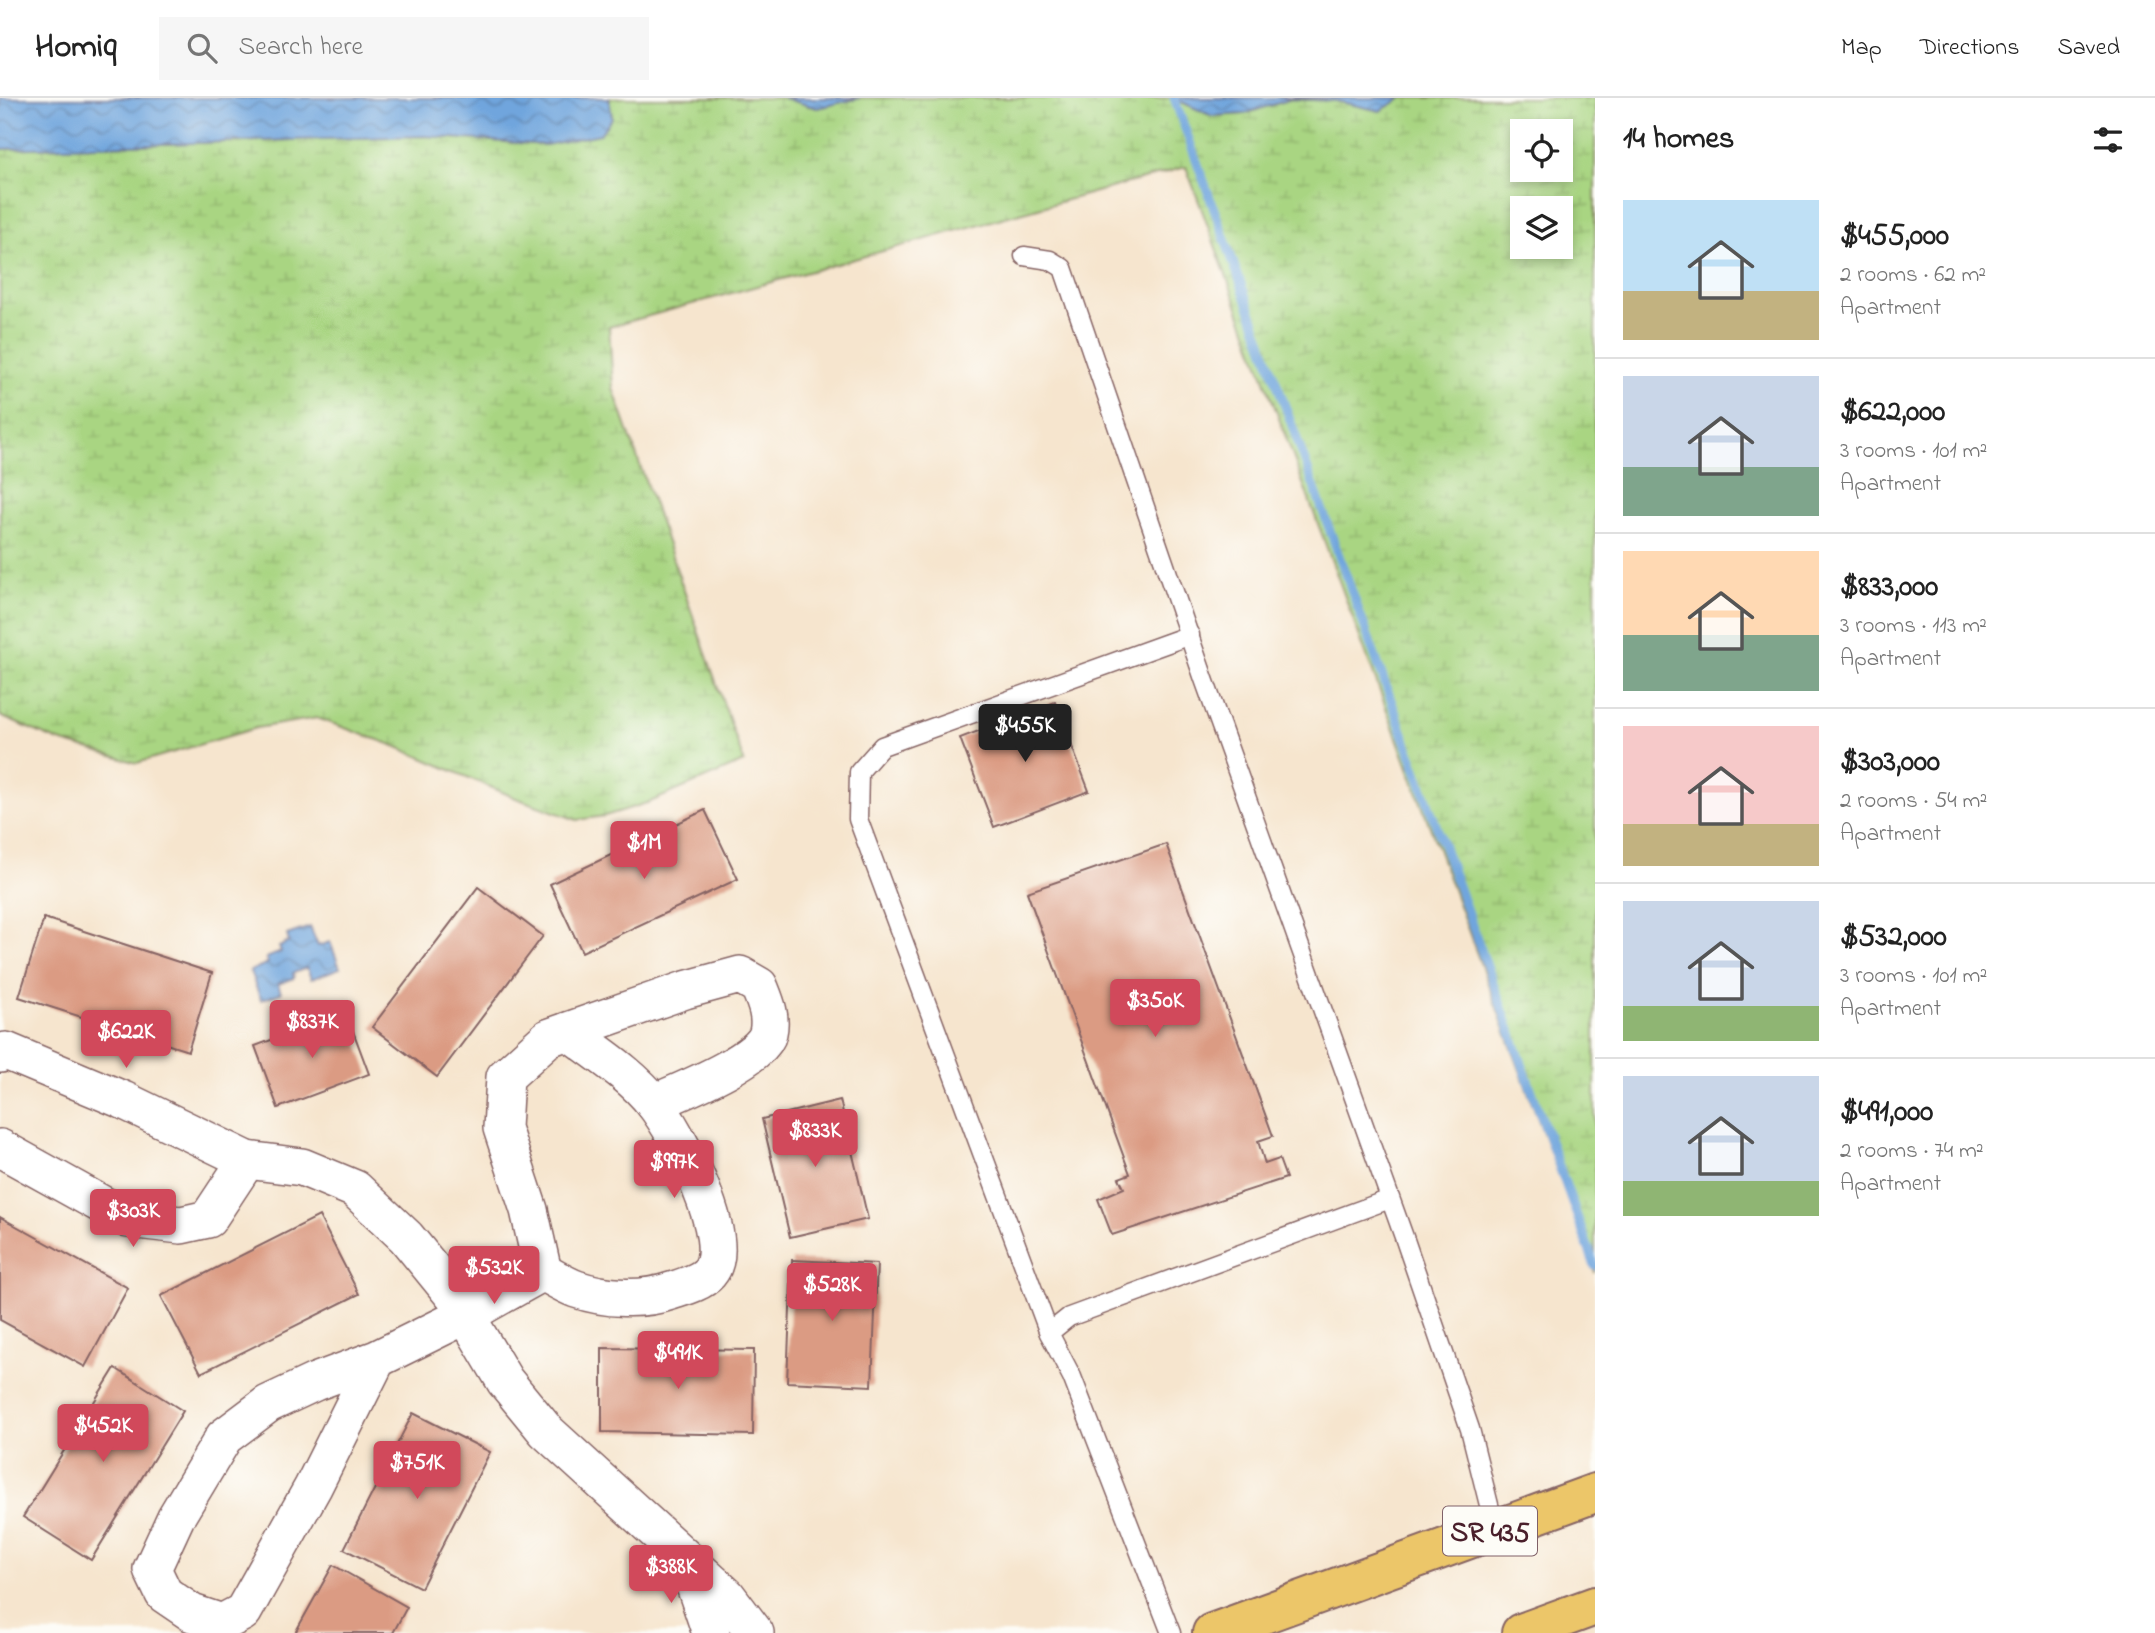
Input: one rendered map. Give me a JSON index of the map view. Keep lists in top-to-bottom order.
{
  "streets": {
    "main road": ["SR 435"]
  },
  "page": {
    "header": "Homiq",
    "search": "Search here",
    "nav": ["Map", "Directions", "Saved"],
    "heading": "14 homes",
    "list": [
      {
        "name": "$455,000",
        "note": "2 rooms · 62 m² · Apartment"
      },
      {
        "name": "$622,000",
        "note": "3 rooms · 101 m² · Apartment"
      },
      {
        "name": "$833,000",
        "note": "3 rooms · 113 m² · Apartment"
      },
      {
        "name": "$303,000",
        "note": "2 rooms · 54 m² · Apartment"
      },
      {
        "name": "$532,000",
        "note": "3 rooms · 101 m² · Apartment"
      },
      {
        "name": "$491,000",
        "note": "2 rooms · 74 m² · Apartment"
      }
    ],
    "price": [
      "$455K",
      "$1M",
      "$350K",
      "$837K",
      "$622K",
      "$833K",
      "$997K",
      "$303K",
      "$532K",
      "$528K",
      "$491K",
      "$452K",
      "$751K",
      "$388K"
    ]
  }
}
